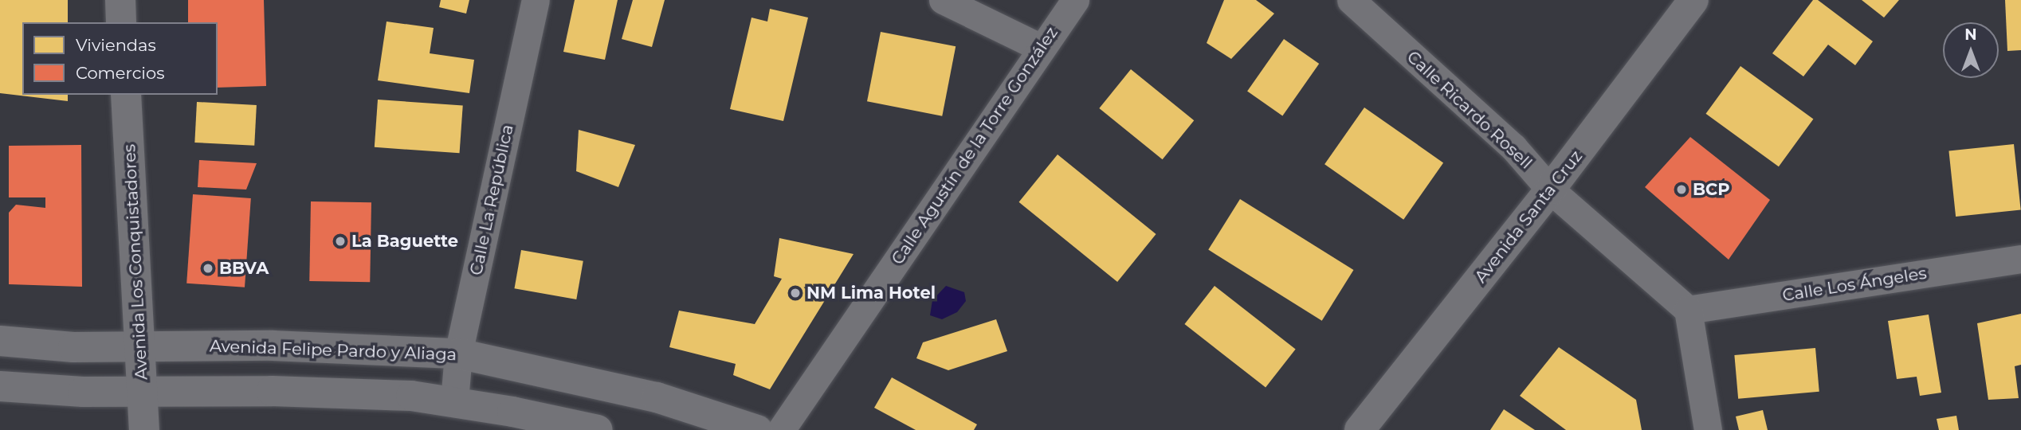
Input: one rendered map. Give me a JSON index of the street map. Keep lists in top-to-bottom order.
{
  "streets": {
    "street": [
      "Calle Ricardo Rosell",
      "Calle Agustín de la Torre González",
      "Calle La República",
      "Avenida Santa Cruz",
      "Avenida Los Conquistadores",
      "Calle Los Ángeles",
      "Avenida Felipe Pardo y Aliaga"
    ]
  },
  "crossings": [
    ["Calle Ricardo Rosell", "Avenida Santa Cruz"],
    ["Calle Ricardo Rosell", "Calle Los Ángeles"],
    ["Calle La República", "Avenida Felipe Pardo y Aliaga"],
    ["Avenida Los Conquistadores", "Avenida Felipe Pardo y Aliaga"]
  ],
  "places": [
    "BCP",
    "La Baguette",
    "BBVA",
    "NM Lima Hotel"
  ],
  "legend": ["Viviendas", "Comercios"],
  "north": "top"
}
